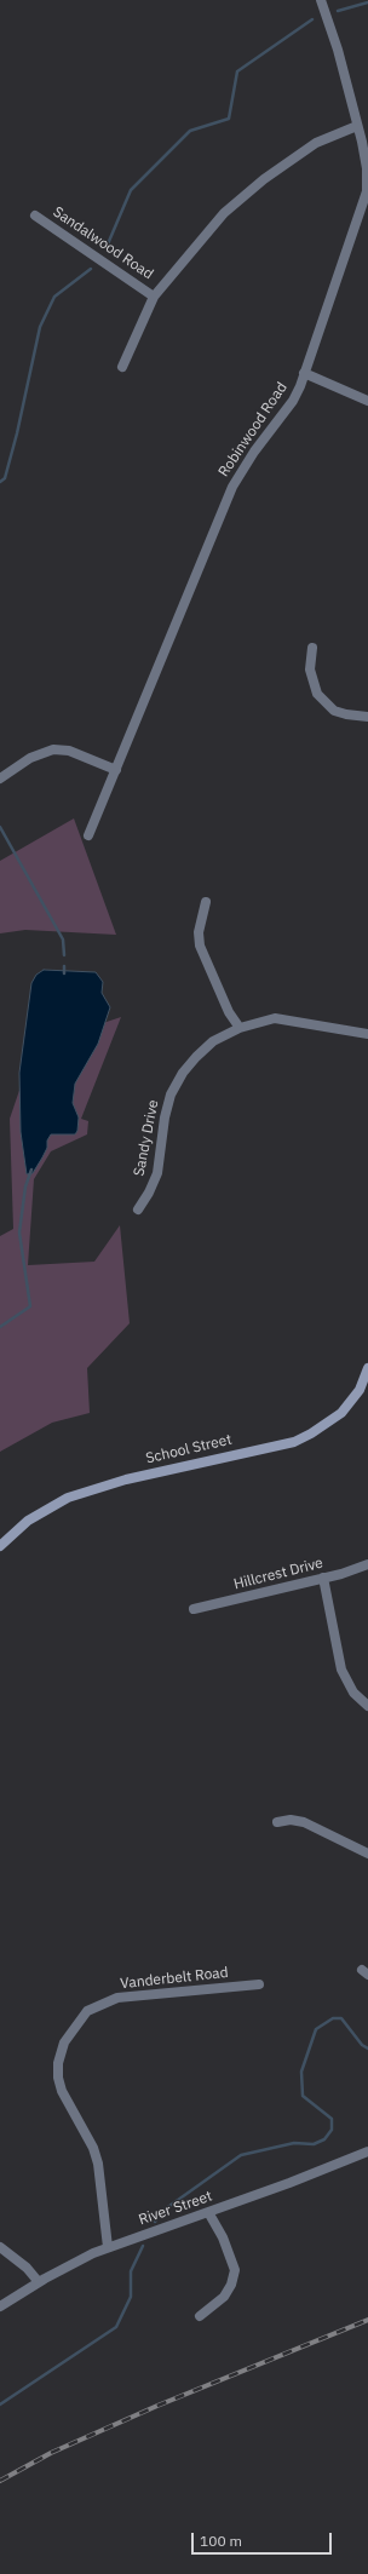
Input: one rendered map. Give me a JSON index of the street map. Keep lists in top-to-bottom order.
{
  "streets": {
    "street": [
      "Sandalwood Road",
      "Robinwood Road",
      "Sandy Drive",
      "School Street",
      "Hillcrest Drive",
      "Vanderbelt Road",
      "River Street"
    ]
  },
  "crossings": [
    ["Vanderbelt Road", "River Street"]
  ],
  "scale_bar": "100 m"
}
